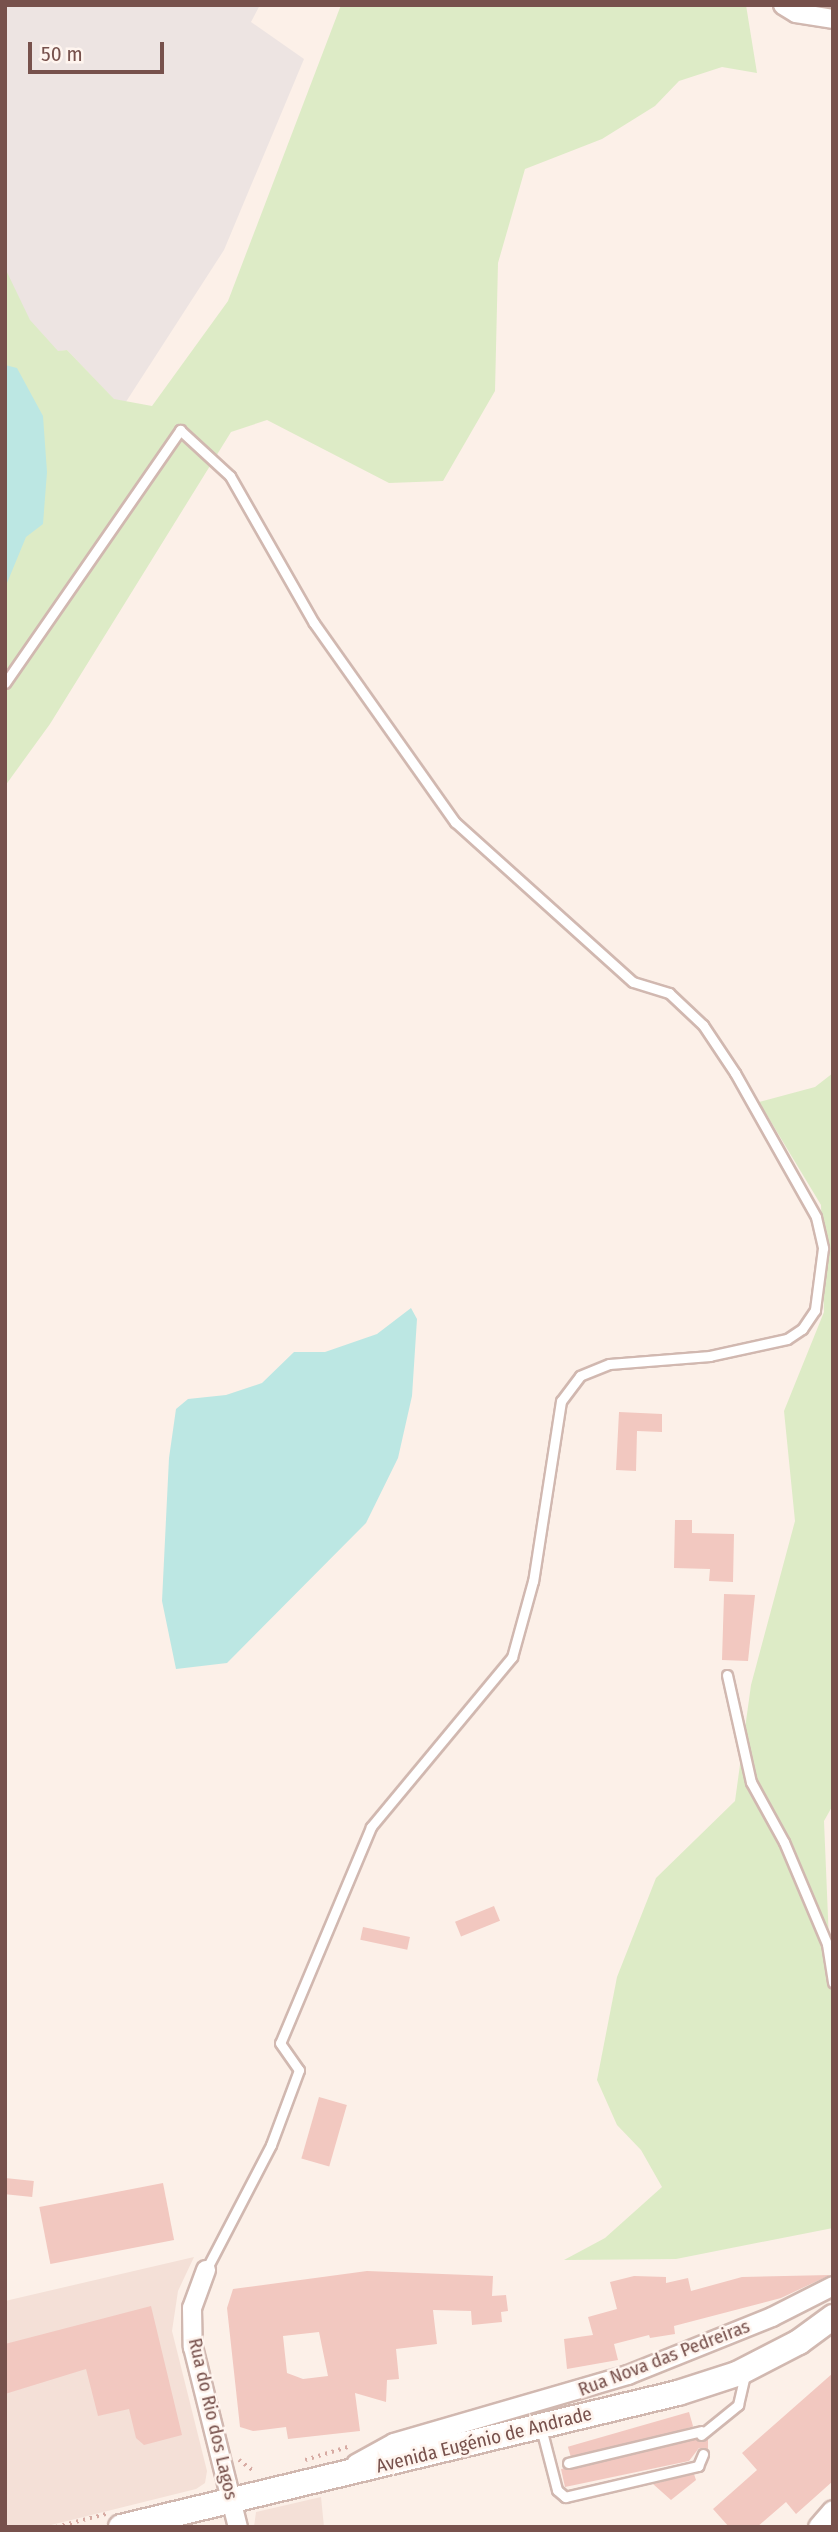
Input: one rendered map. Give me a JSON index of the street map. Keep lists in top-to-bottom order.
{
  "streets": {
    "main road": ["Avenida Eugénio de Andrade"],
    "street": ["Rua Nova das Pedreiras", "Rua do Rio dos Lagos"]
  },
  "crossings": [
    ["Rua Nova das Pedreiras", "Avenida Eugénio de Andrade"],
    ["Rua do Rio dos Lagos", "Avenida Eugénio de Andrade"]
  ],
  "scale_bar": "50 m"
}
